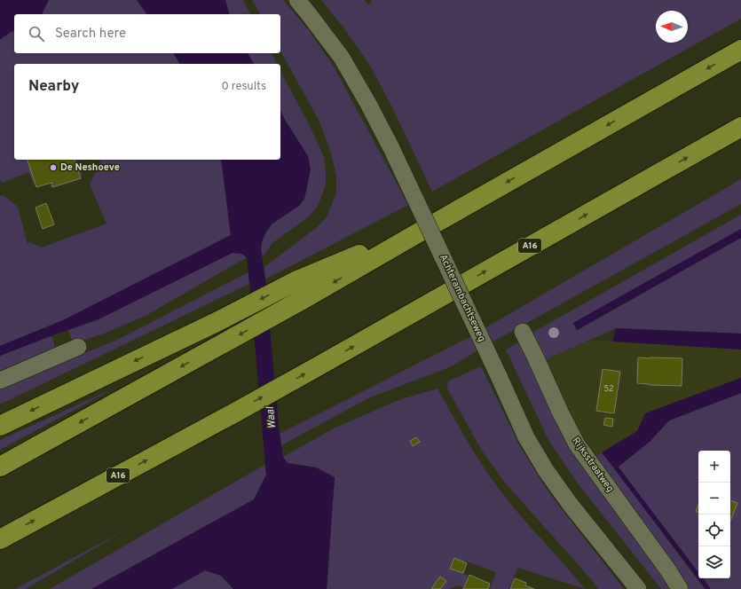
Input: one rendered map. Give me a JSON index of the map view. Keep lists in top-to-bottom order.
{
  "streets": {
    "highway": ["A16"],
    "street": ["Achterambachtseweg", "Rijksstraatweg"]
  },
  "water": ["Waal"],
  "places": ["De Neshoeve"],
  "house_numbers": ["52"],
  "north": "left",
  "page": {
    "search": "Search here",
    "heading": ["Nearby", "0 results"],
    "map_buttons": ["+", "−"]
  }
}
